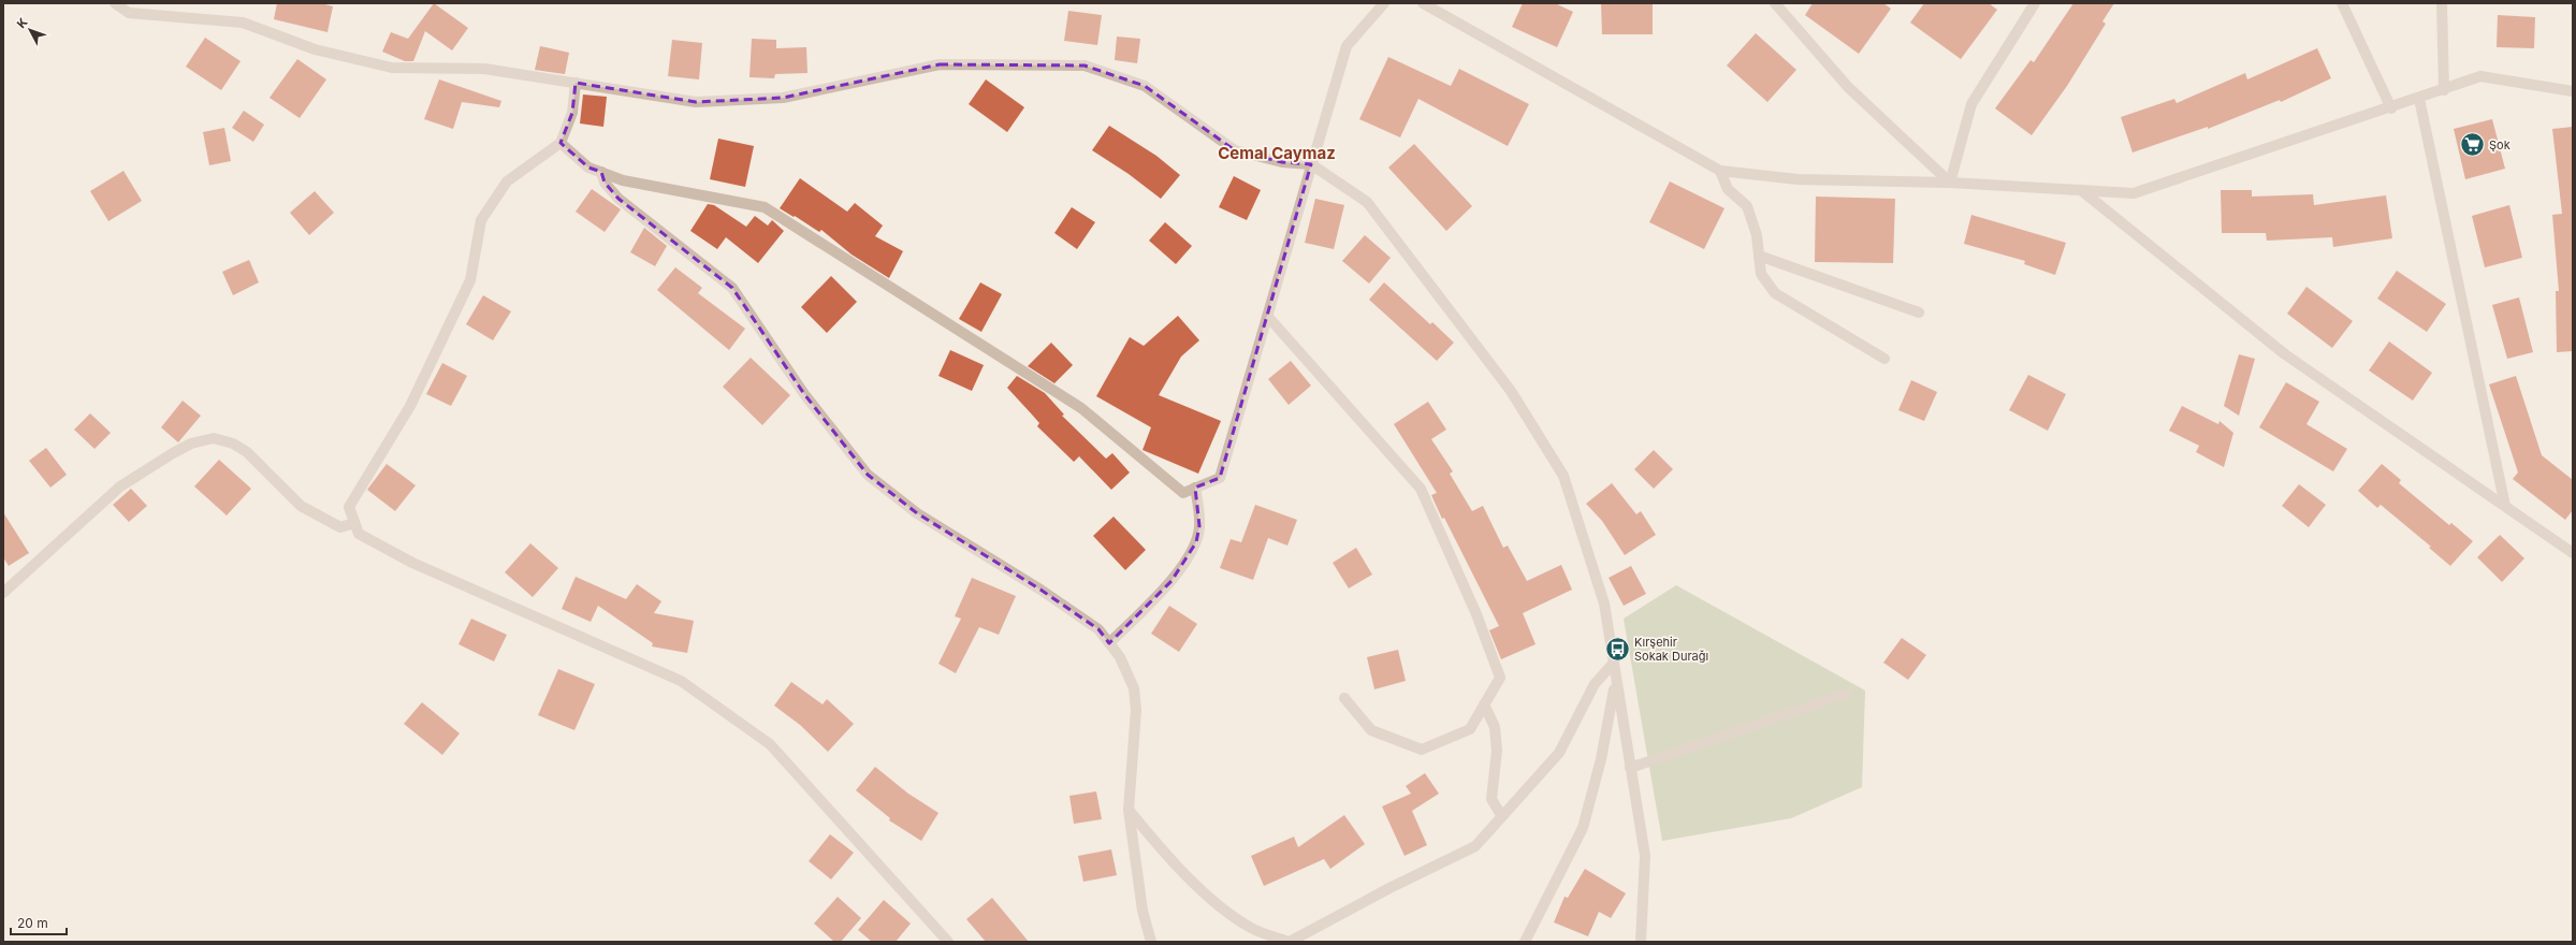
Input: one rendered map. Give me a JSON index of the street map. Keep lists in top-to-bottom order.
{
  "districts": ["Cemal Caymaz"],
  "places": {
    "supermarket": ["Şok"],
    "bus stop": ["Kırşehir Sokak Durağı"]
  },
  "scale_bar": "20 m",
  "north": "top left"
}
